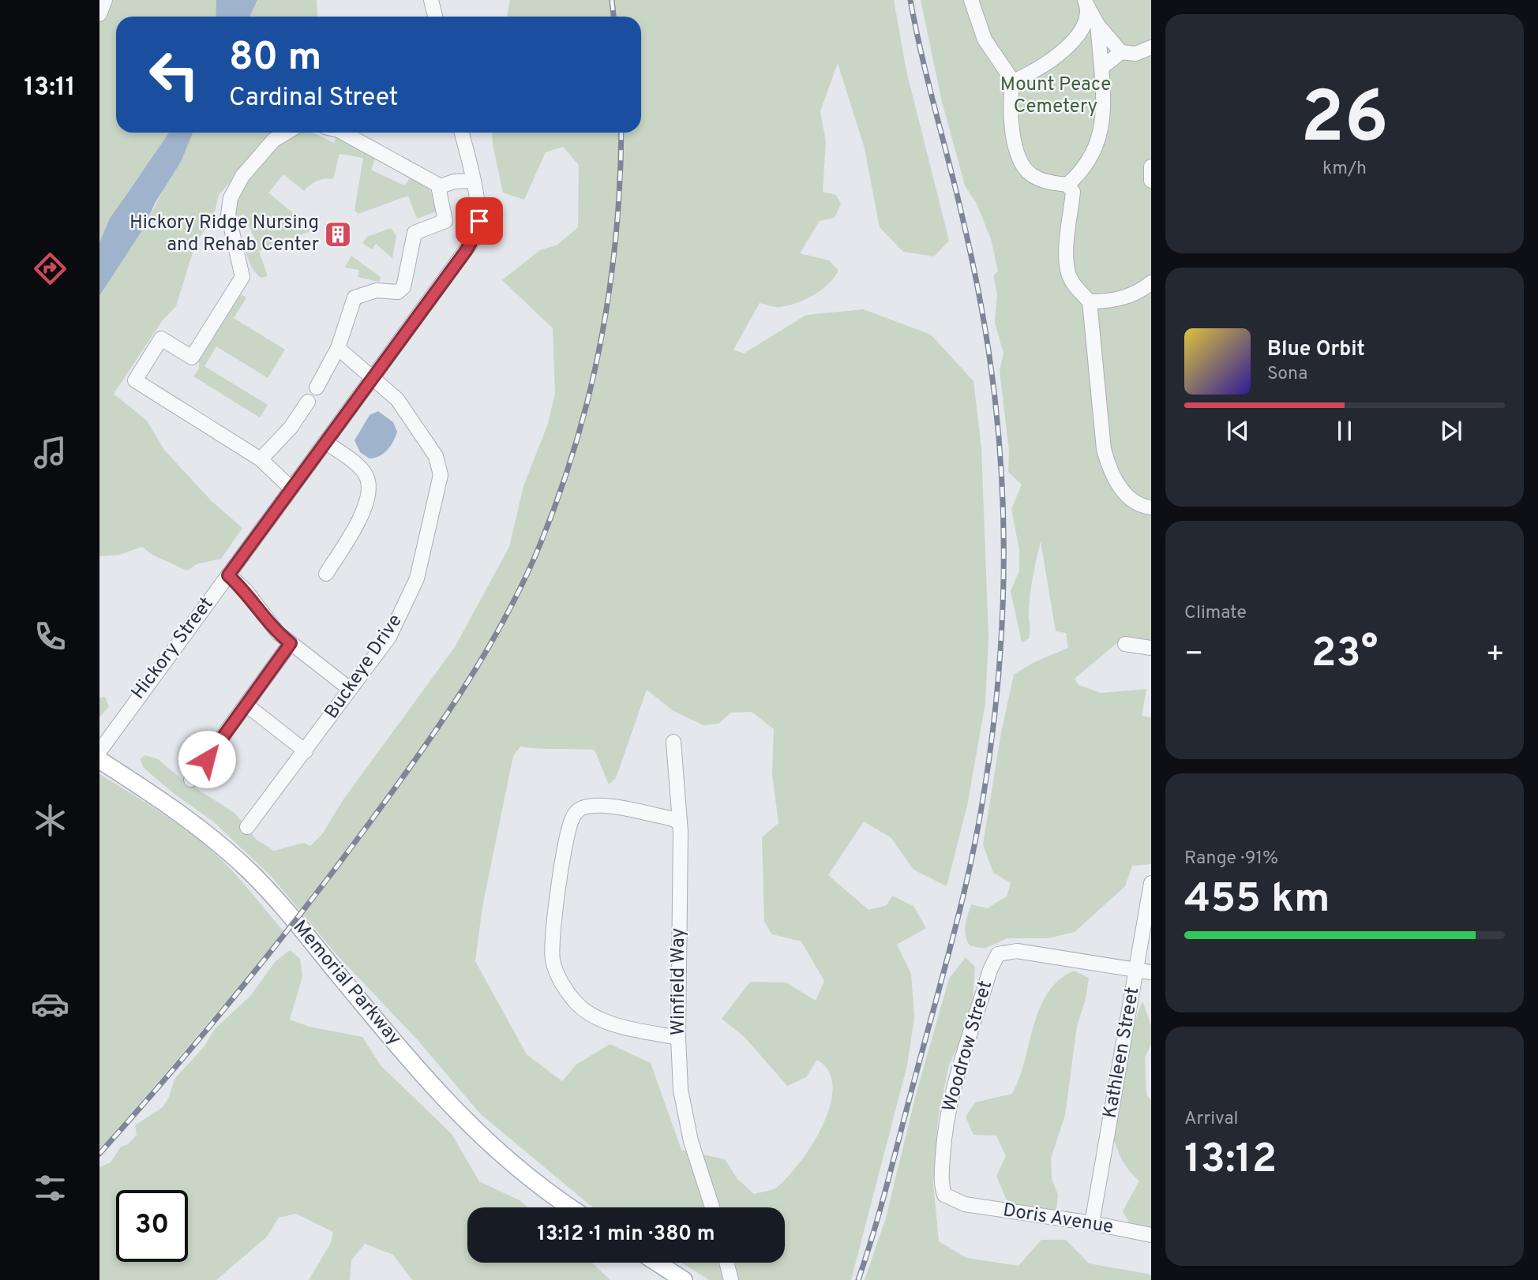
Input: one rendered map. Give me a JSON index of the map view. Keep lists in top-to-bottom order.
{
  "streets": {
    "main road": ["Memorial Parkway"],
    "street": [
      "Hickory Street",
      "Buckeye Drive",
      "Winfield Way",
      "Woodrow Street",
      "Kathleen Street",
      "Doris Avenue"
    ]
  },
  "crossings": [
    ["Hickory Street", "Buckeye Drive"],
    ["Woodrow Street", "Kathleen Street"],
    ["Woodrow Street", "Doris Avenue"],
    ["Kathleen Street", "Doris Avenue"]
  ],
  "parks": ["Mount Peace Cemetery"],
  "places": {
    "building": ["Hickory Ridge Nursing and Rehab Center"]
  },
  "page": {
    "tabs": "13:11",
    "tile": [
      ["26", "km/h"],
      "Climate",
      ["Range · 91%", "455 km"],
      ["Arrival", "13:12"]
    ],
    "turn": ["80 m", "Cardinal Street"],
    "song": ["Blue Orbit", "Sona"],
    "heat": ["−", "23°", "+"],
    "limit": "30",
    "trip": "13:12 · 1 min · 380 m"
  }
}
